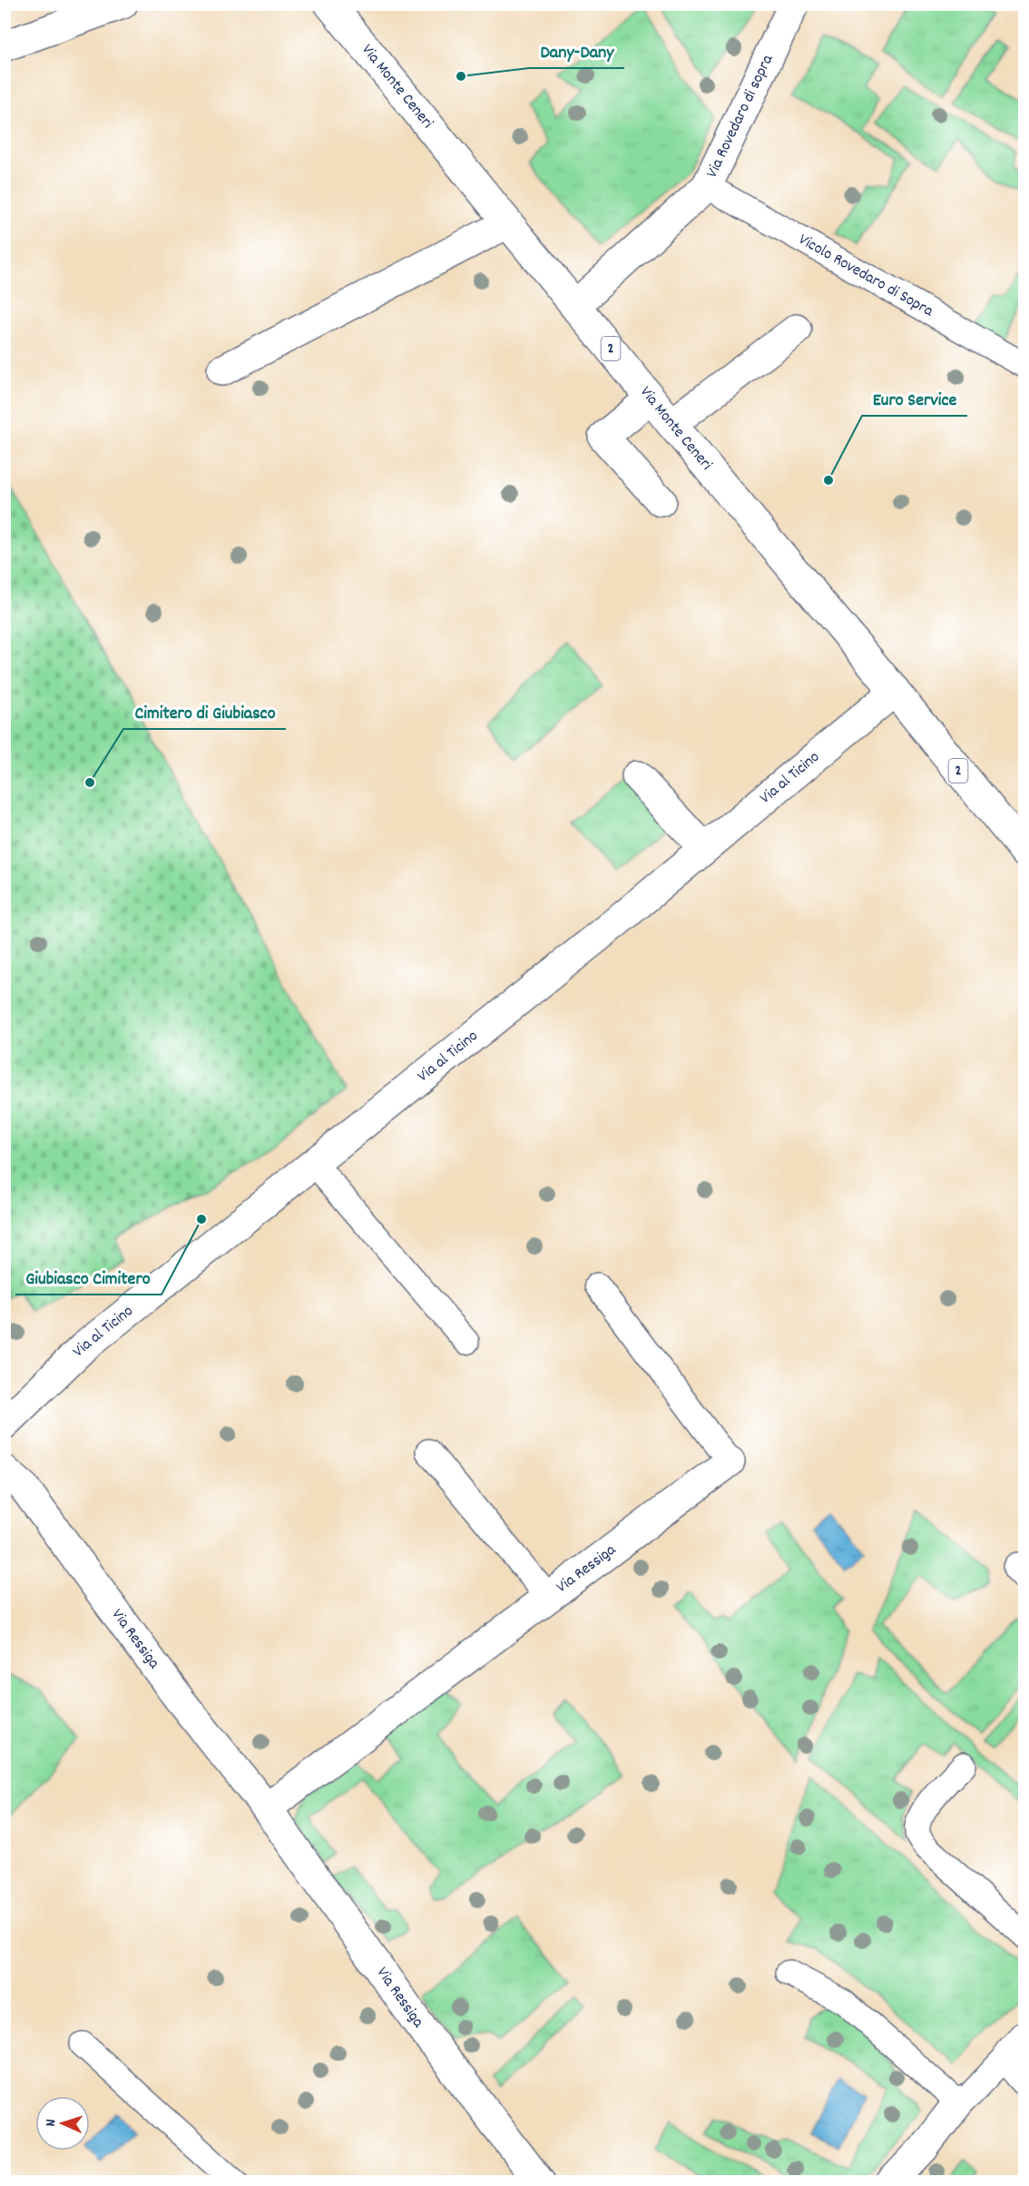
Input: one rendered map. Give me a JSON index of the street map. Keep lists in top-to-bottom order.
{
  "streets": {
    "street": [
      "Via Monte Ceneri",
      "Via Rovedaro di sopra",
      "2",
      "Via al Ticino",
      "Via Ressiga"
    ],
    "lane": ["Vicolo Rovedaro di Sopra"]
  },
  "crossings": [
    ["Via Monte Ceneri", "Via Rovedaro di sopra"],
    ["Via Monte Ceneri", "Via al Ticino"],
    ["Via Rovedaro di sopra", "Vicolo Rovedaro di Sopra"]
  ],
  "places": [
    "Dany-Dany",
    "Euro Service",
    "Cimitero di Giubiasco",
    "Giubiasco Cimitero"
  ],
  "north": "left"
}
